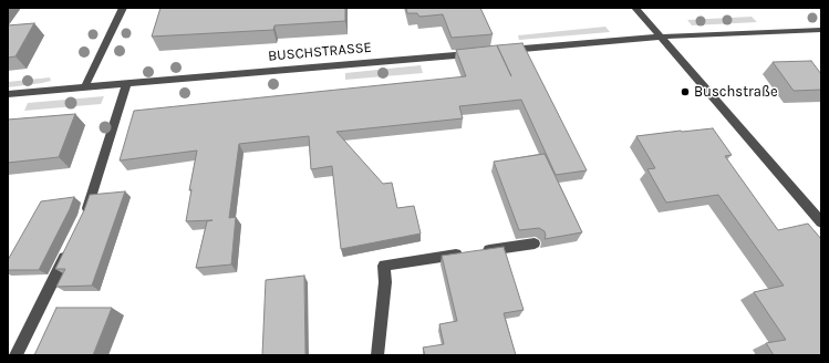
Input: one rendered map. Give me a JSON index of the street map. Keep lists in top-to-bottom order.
{
  "streets": {
    "street": ["BUSCHSTRASSE"]
  },
  "places": ["Buschstraße"]
}
